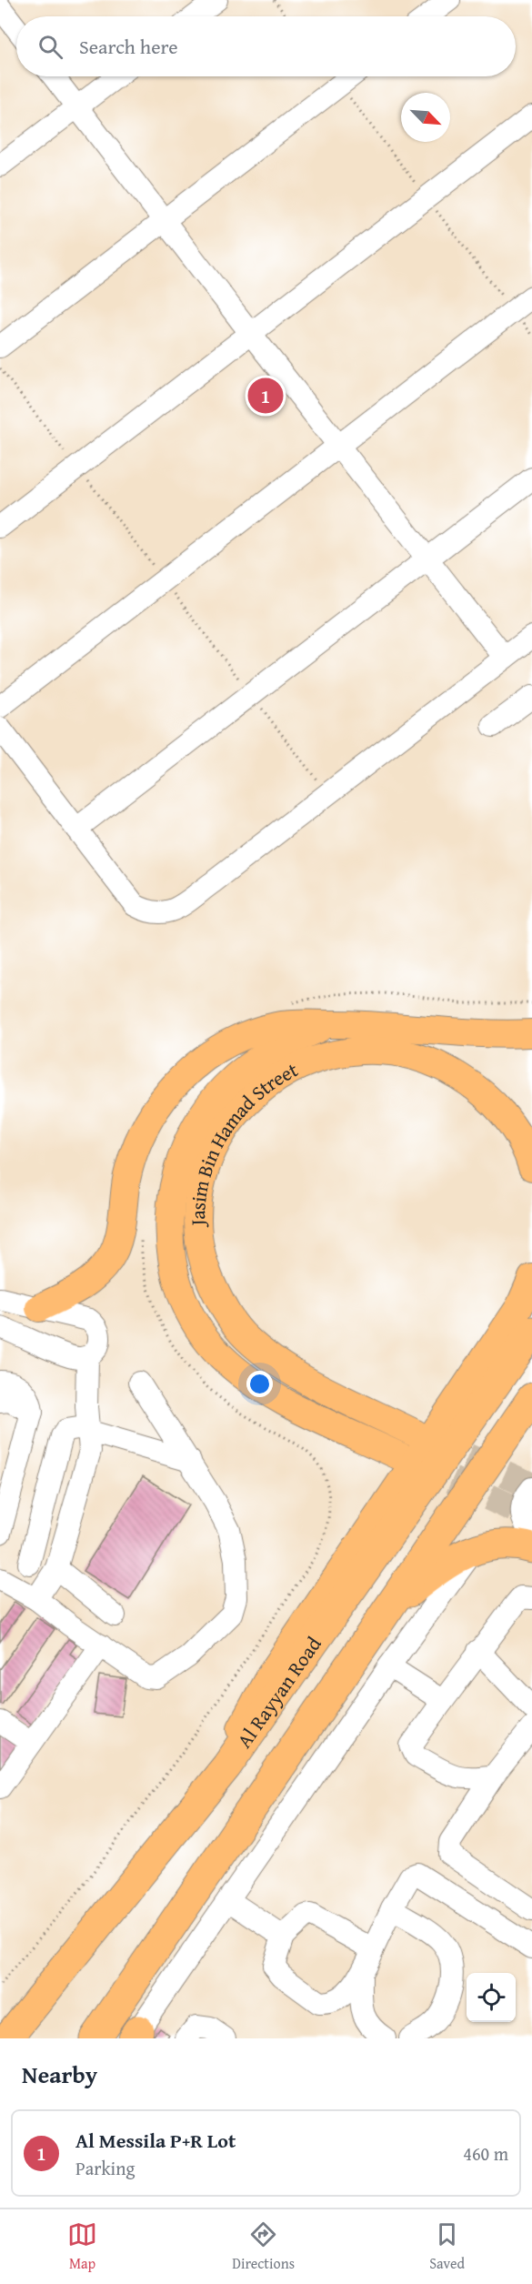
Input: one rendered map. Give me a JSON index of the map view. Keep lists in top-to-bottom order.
{
  "streets": {
    "highway": ["Al Rayyan Road"],
    "main road": ["Jasim Bin Hamad Street"]
  },
  "north": "bottom right",
  "page": {
    "search": "Search here",
    "pins": "1",
    "heading": "Nearby",
    "list": [
      {
        "mark": "1",
        "name": "Al Messila P+R Lot",
        "note": "Parking",
        "value": "460 m"
      }
    ],
    "nav": ["Map", "Directions", "Saved"]
  }
}
